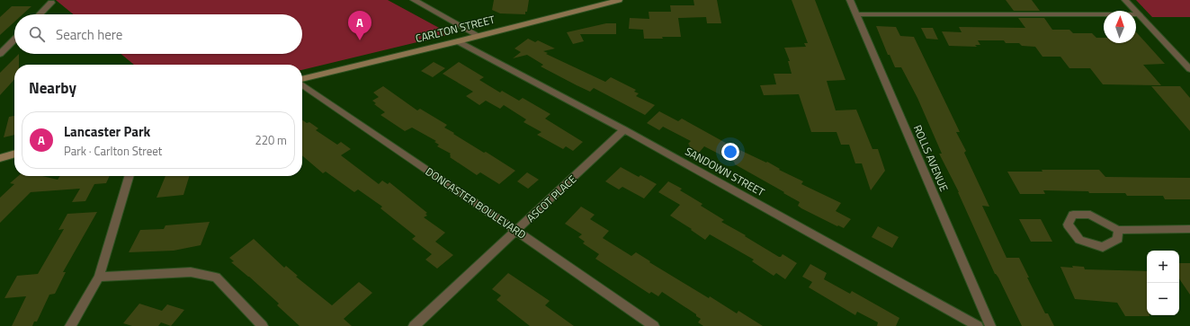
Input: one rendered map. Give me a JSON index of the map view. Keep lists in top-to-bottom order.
{
  "streets": {
    "main road": ["CARLTON STREET"],
    "street": [
      "ROLLS AVENUE",
      "SANDOWN STREET",
      "ASCOT PLACE",
      "DONCASTER BOULEVARD"
    ]
  },
  "crossings": [
    ["CARLTON STREET", "SANDOWN STREET"],
    ["SANDOWN STREET", "ASCOT PLACE"],
    ["ASCOT PLACE", "DONCASTER BOULEVARD"]
  ],
  "north": "top",
  "page": {
    "pins": "A",
    "search": "Search here",
    "heading": "Nearby",
    "list": [
      {
        "mark": "A",
        "name": "Lancaster Park",
        "note": "Park · Carlton Street",
        "value": "220 m"
      }
    ],
    "map_buttons": ["+", "−"]
  }
}
